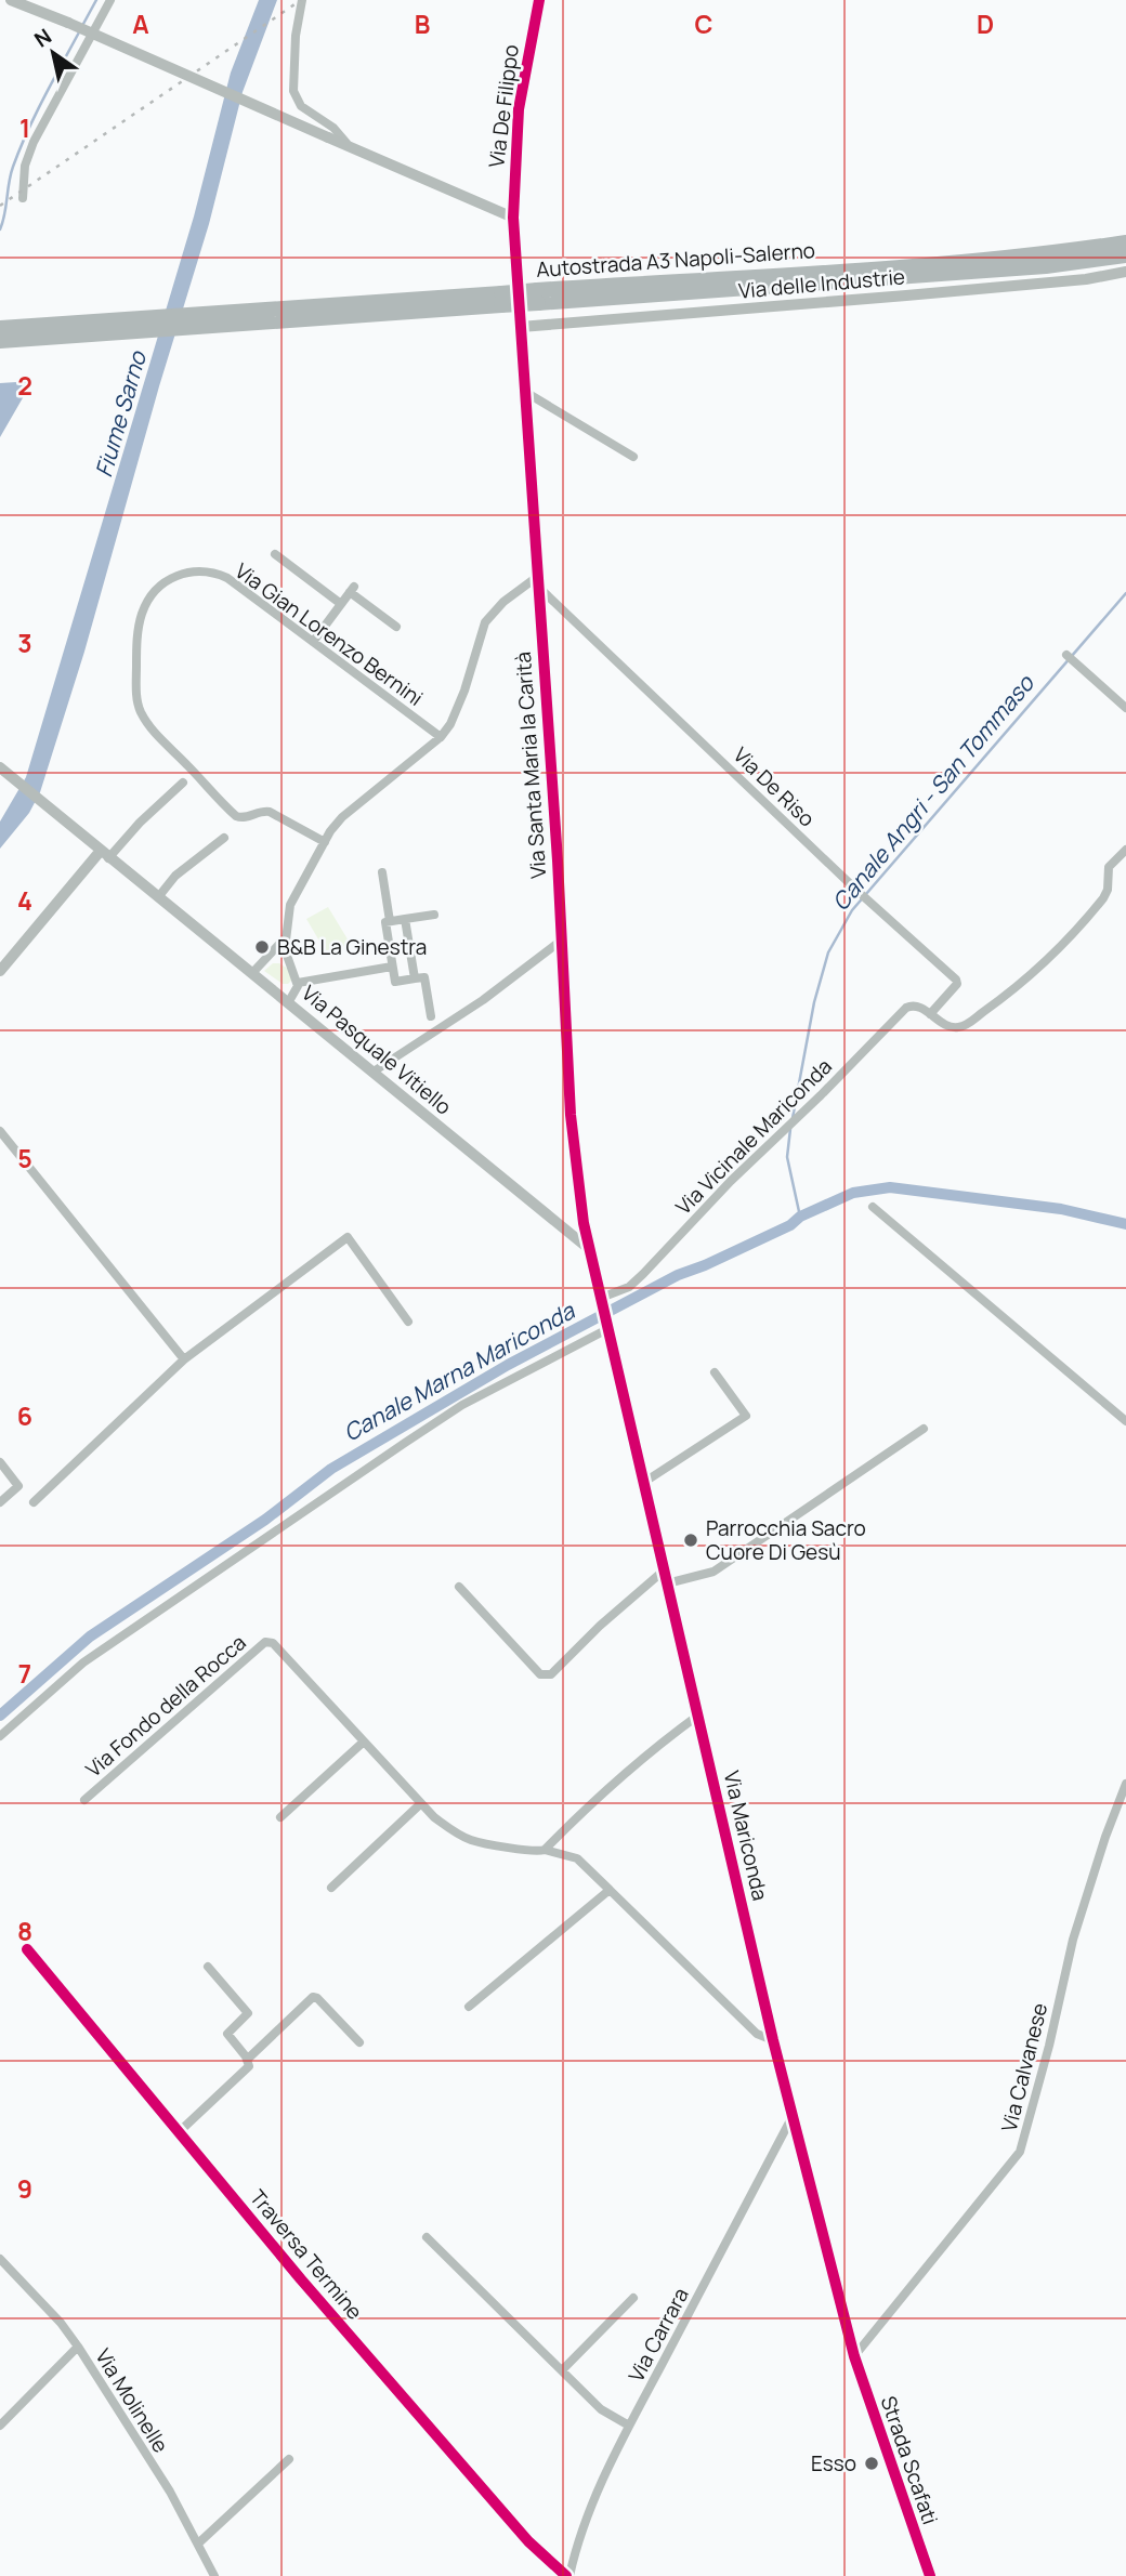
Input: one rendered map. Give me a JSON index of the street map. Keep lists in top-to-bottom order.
{
  "streets": {
    "highway": ["Autostrada A3 Napoli-Salerno"],
    "street": [
      "Via De Filippo",
      "Via delle Industrie",
      "Via Gian Lorenzo Bernini",
      "Via Santa Maria la Carità",
      "Via De Riso",
      "Via Pasquale Vitiello",
      "Via Vicinale Mariconda",
      "Via Fondo della Rocca",
      "Via Mariconda",
      "Via Calvanese",
      "Traversa Termine",
      "Via Carrara",
      "Via Molinelle",
      "Strada Scafati"
    ]
  },
  "crossings": [
    ["Via De Filippo", "Via Santa Maria la Carità"],
    ["Via delle Industrie", "Via Santa Maria la Carità"],
    ["Via Santa Maria la Carità", "Via De Riso"],
    ["Via Santa Maria la Carità", "Via Pasquale Vitiello"],
    ["Via Santa Maria la Carità", "Via Vicinale Mariconda"],
    ["Via Santa Maria la Carità", "Via Mariconda"],
    ["Via De Riso", "Via Vicinale Mariconda"],
    ["Via Fondo della Rocca", "Via Mariconda"],
    ["Via Mariconda", "Via Calvanese"],
    ["Via Mariconda", "Via Carrara"],
    ["Via Mariconda", "Strada Scafati"],
    ["Via Calvanese", "Strada Scafati"],
    ["Traversa Termine", "Via Carrara"]
  ],
  "water": ["Fiume Sarno", "Canale Angri - San Tommaso", "Canale Marna Mariconda"],
  "places": ["B&B La Ginestra", "Parrocchia Sacro Cuore Di Gesù", "Esso"],
  "north": "top left",
  "grid": {
    "columns": [
      "A",
      "B",
      "C",
      "D"
    ],
    "rows": [
      "1",
      "2",
      "3",
      "4",
      "5",
      "6",
      "7",
      "8",
      "9"
    ]
  }
}
